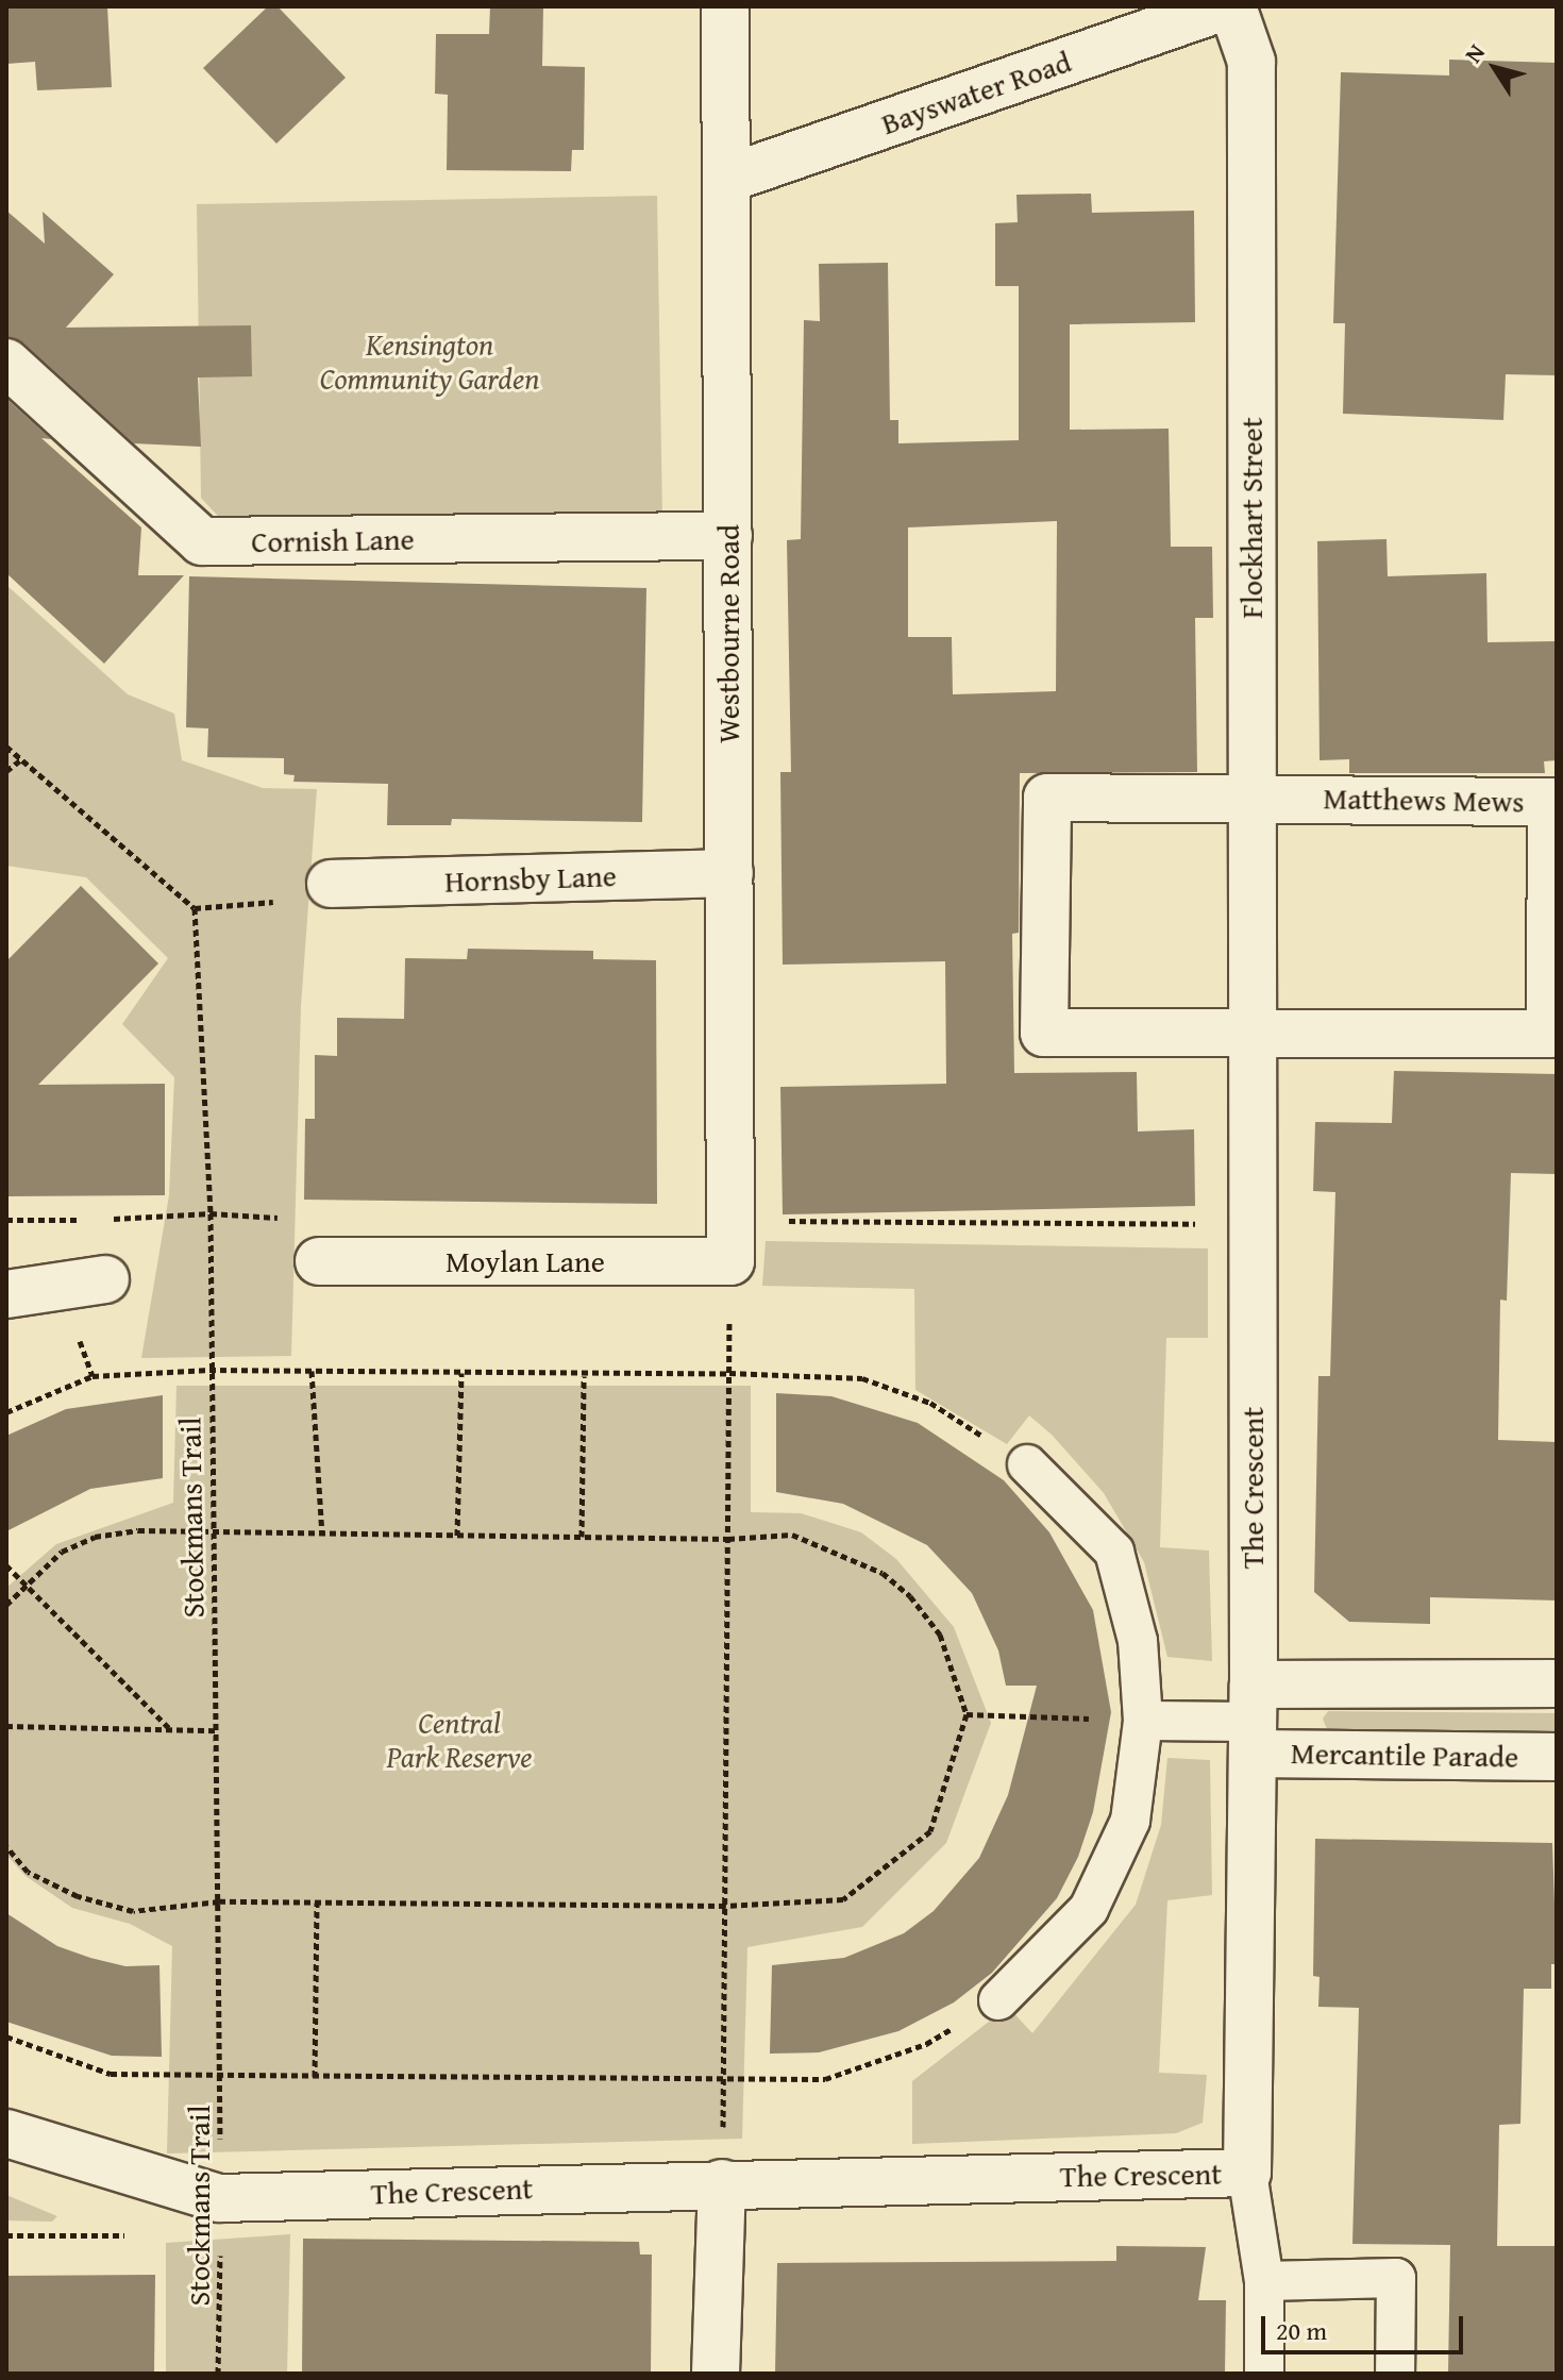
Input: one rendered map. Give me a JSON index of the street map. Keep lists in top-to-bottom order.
{
  "streets": {
    "street": [
      "Bayswater Road",
      "Flockhart Street",
      "Cornish Lane",
      "Westbourne Road",
      "Matthews Mews",
      "Hornsby Lane",
      "Moylan Lane",
      "The Crescent",
      "Mercantile Parade"
    ],
    "path": ["Stockmans Trail"]
  },
  "crossings": [
    ["Bayswater Road", "Westbourne Road"],
    ["Flockhart Street", "Matthews Mews"],
    ["Flockhart Street", "The Crescent"],
    ["Cornish Lane", "Westbourne Road"],
    ["Westbourne Road", "Hornsby Lane"],
    ["Westbourne Road", "Moylan Lane"],
    ["Matthews Mews", "The Crescent"],
    ["The Crescent", "Stockmans Trail"],
    ["The Crescent", "Mercantile Parade"]
  ],
  "parks": ["Kensington Community Garden", "Central Park Reserve"],
  "scale_bar": "20 m",
  "north": "top left"
}
